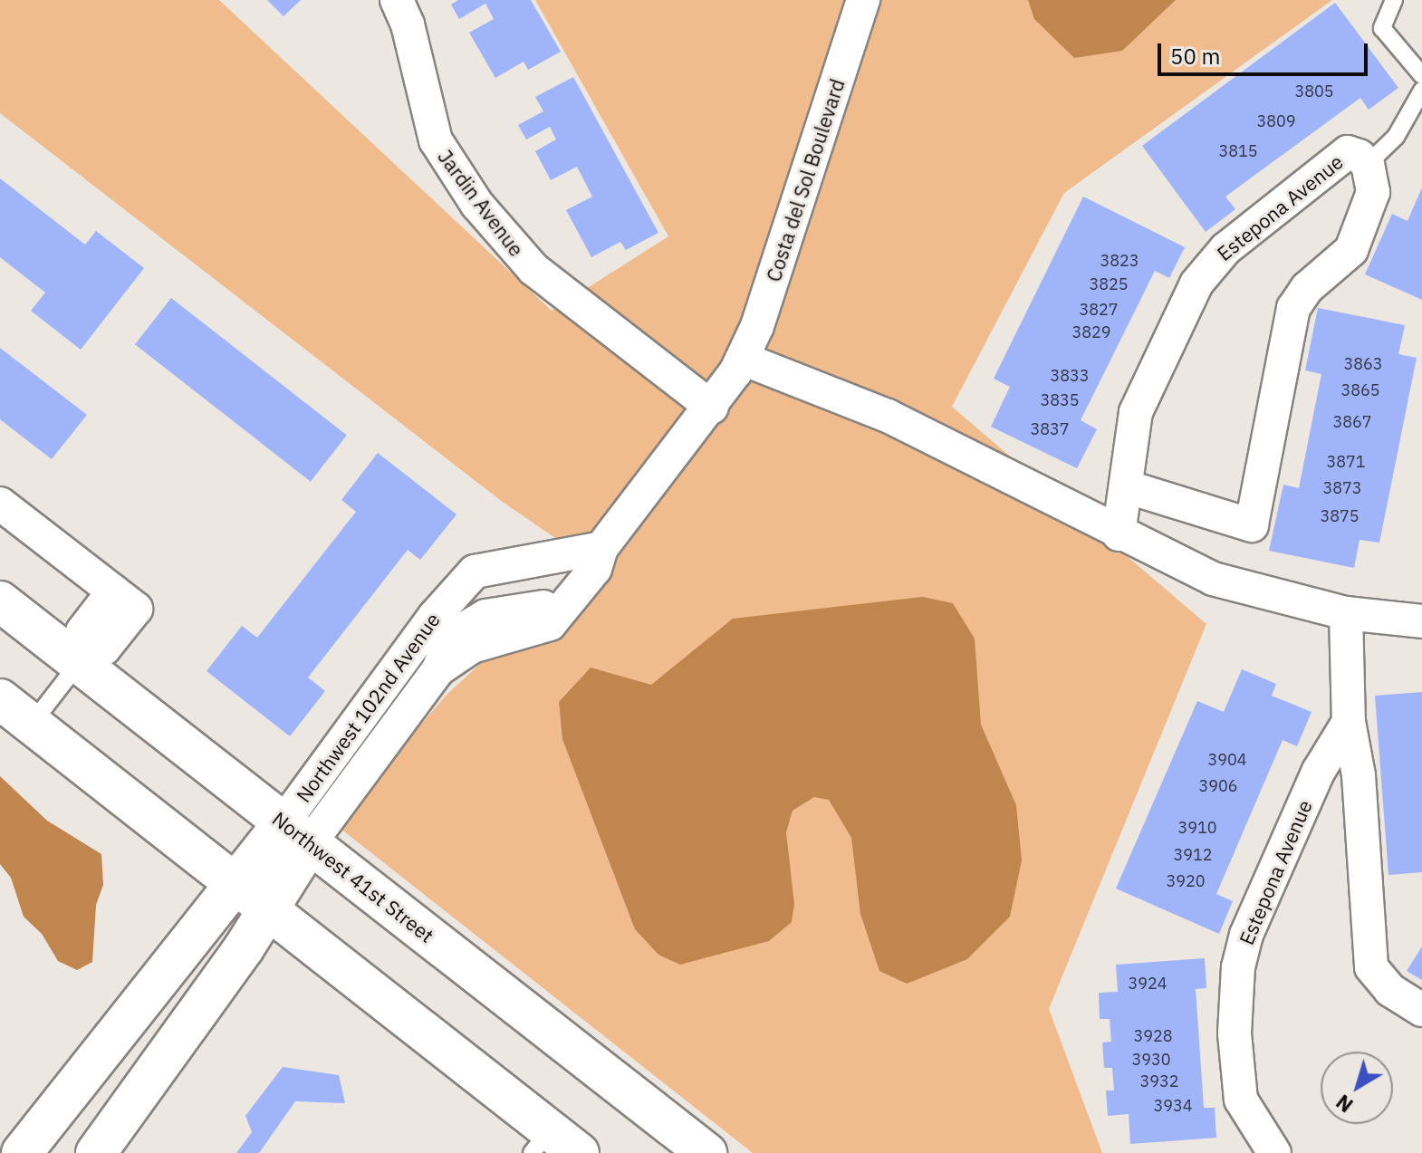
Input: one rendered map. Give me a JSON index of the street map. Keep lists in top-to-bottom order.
{
  "streets": {
    "main road": ["Northwest 102nd Avenue", "Northwest 41st Street"],
    "street": ["Costa del Sol Boulevard", "Jardin Avenue", "Estepona Avenue"]
  },
  "crossings": [
    ["Costa del Sol Boulevard", "Northwest 102nd Avenue"],
    ["Jardin Avenue", "Northwest 102nd Avenue"],
    ["Northwest 102nd Avenue", "Northwest 41st Street"]
  ],
  "house_numbers": [
    "3805",
    "3809",
    "3815",
    "3823",
    "3825",
    "3827",
    "3829",
    "3863",
    "3833",
    "3865",
    "3835",
    "3867",
    "3837",
    "3871",
    "3873",
    "3875",
    "3904",
    "3906",
    "3910",
    "3912",
    "3920",
    "3924",
    "3928",
    "3930",
    "3932",
    "3934"
  ],
  "scale_bar": "50 m",
  "north": "bottom left"
}
